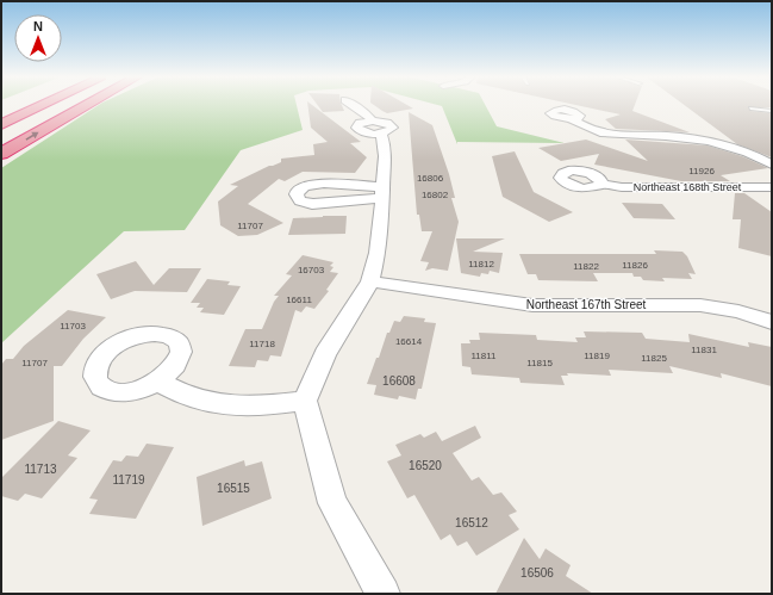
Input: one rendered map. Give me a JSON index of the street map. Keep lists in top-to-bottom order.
{
  "streets": {
    "street": ["Northeast 168th Street", "Northeast 167th Street"]
  },
  "house_numbers": [
    "11926",
    "16806",
    "16802",
    "11707",
    "11812",
    "11826",
    "11822",
    "16703",
    "16611",
    "11703",
    "16614",
    "11718",
    "11831",
    "11811",
    "11819",
    "11825",
    "11707",
    "11815",
    "16608",
    "16520",
    "11713",
    "11719",
    "16515",
    "16512",
    "16506"
  ],
  "north": "top"
}
